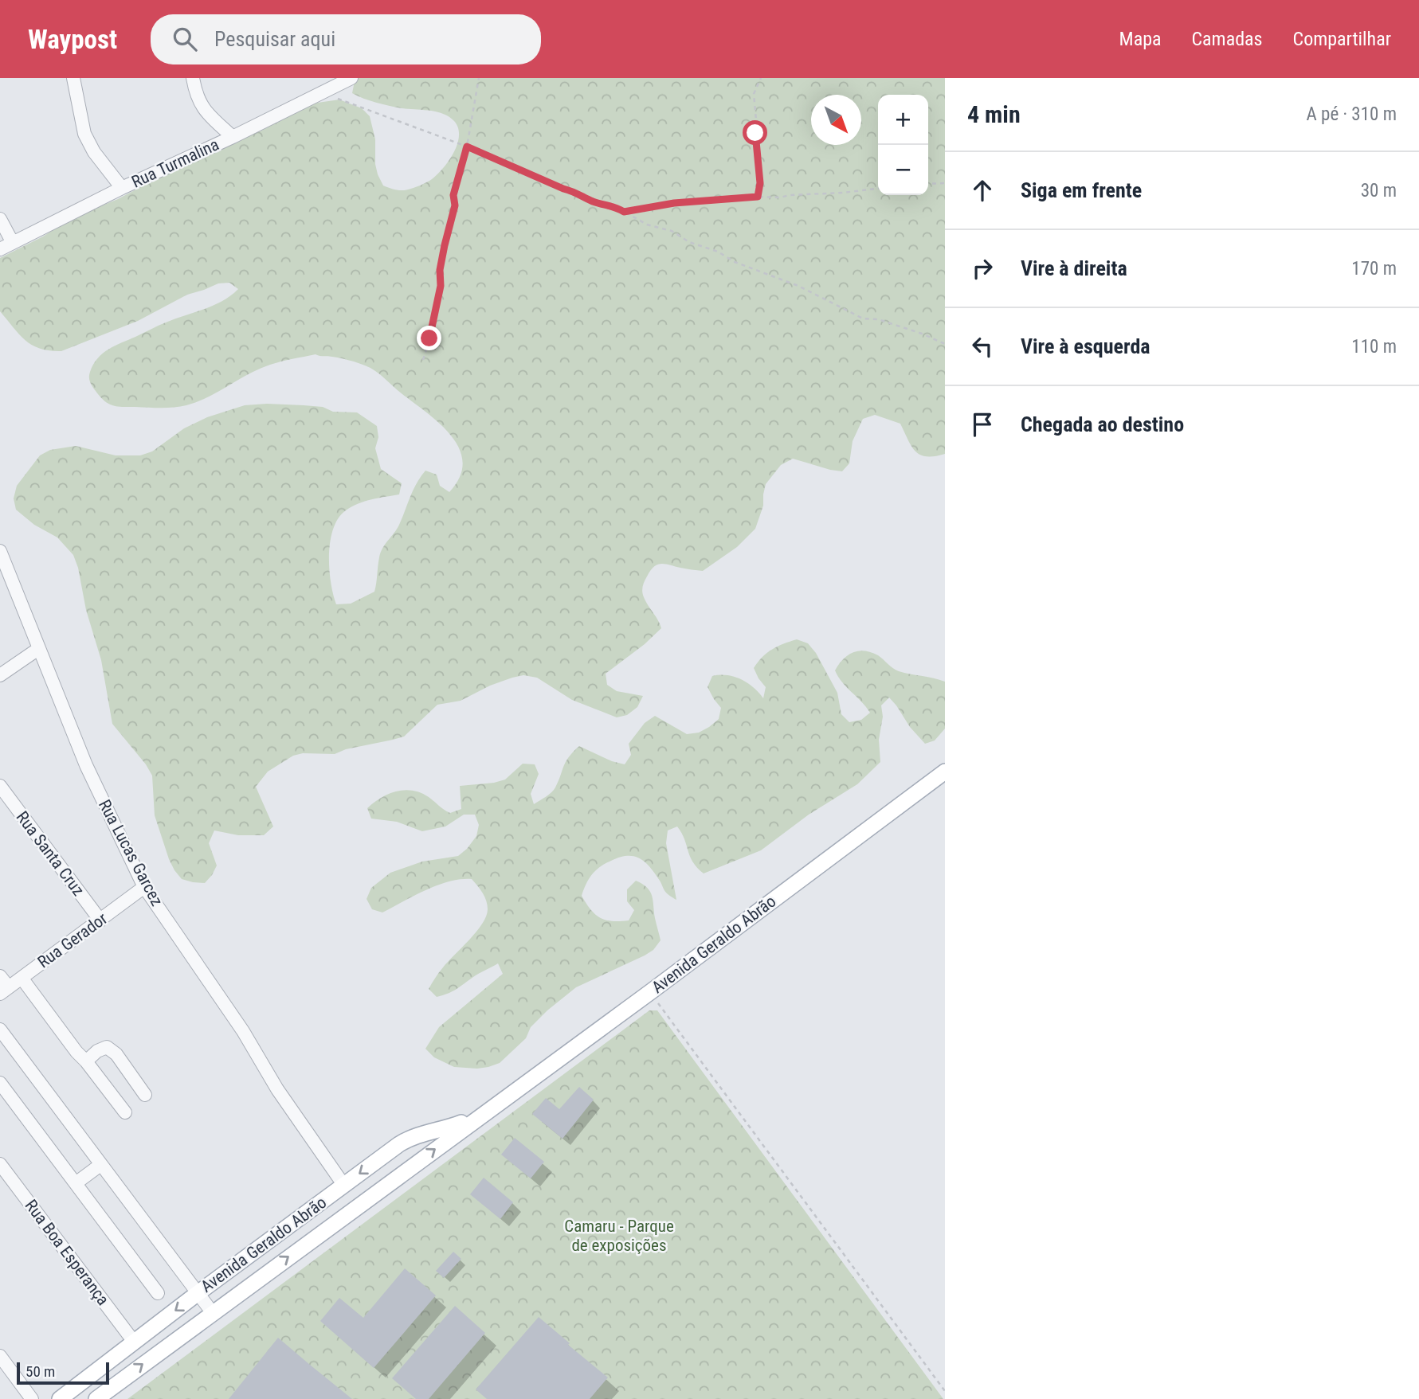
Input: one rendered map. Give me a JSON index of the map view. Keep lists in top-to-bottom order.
{
  "streets": {
    "main road": ["Avenida Geraldo Abrão"],
    "street": [
      "Rua Turmalina",
      "Rua Lucas Garcez",
      "Rua Santa Cruz",
      "Rua Gerador",
      "Rua Boa Esperança"
    ]
  },
  "crossings": [
    ["Rua Lucas Garcez", "Rua Gerador"],
    ["Rua Lucas Garcez", "Avenida Geraldo Abrão"],
    ["Rua Santa Cruz", "Rua Gerador"],
    ["Avenida Geraldo Abrão", "Rua Boa Esperança"]
  ],
  "parks": ["Camaru - Parque de exposições"],
  "scale_bar": "50 m",
  "north": "bottom right",
  "page": {
    "header": "Waypost",
    "search": "Pesquisar aqui",
    "nav": ["Mapa", "Camadas", "Compartilhar"],
    "heading": ["4 min", "A pé · 310 m"],
    "map_buttons": ["+", "−"],
    "list": [
      ["Siga em frente", "30 m"],
      ["Vire à direita", "170 m"],
      ["Vire à esquerda", "110 m"],
      "Chegada ao destino"
    ],
    "scale": "50 m"
  }
}
